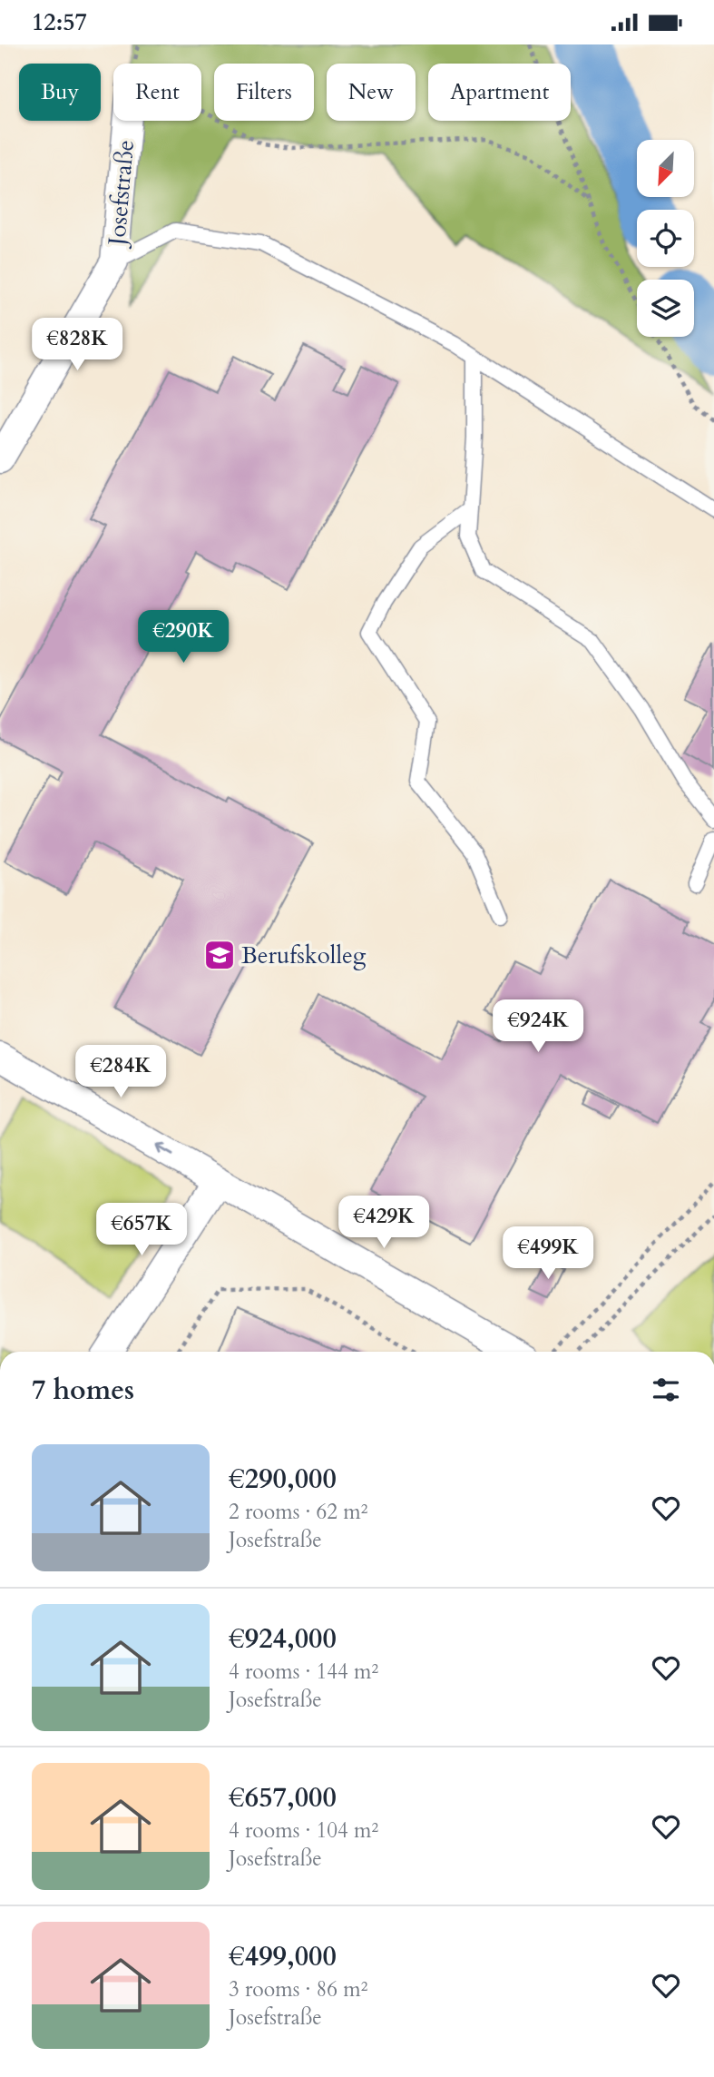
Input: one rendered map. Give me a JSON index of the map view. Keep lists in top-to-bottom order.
{
  "streets": {
    "street": ["Josefstraße"]
  },
  "places": {
    "school or university": ["Berufskolleg"]
  },
  "north": "bottom left",
  "page": {
    "status": "12:57",
    "chip": [
      "Buy",
      "Rent",
      "Filters",
      "New",
      "Apartment"
    ],
    "price": [
      "€828K",
      "€290K",
      "€924K",
      "€284K",
      "€429K",
      "€657K",
      "€499K"
    ],
    "heading": "7 homes",
    "list": [
      {
        "name": "€290,000",
        "note": "2 rooms · 62 m² · Josefstraße"
      },
      {
        "name": "€924,000",
        "note": "4 rooms · 144 m² · Josefstraße"
      },
      {
        "name": "€657,000",
        "note": "4 rooms · 104 m² · Josefstraße"
      },
      {
        "name": "€499,000",
        "note": "3 rooms · 86 m² · Josefstraße"
      }
    ]
  }
}
